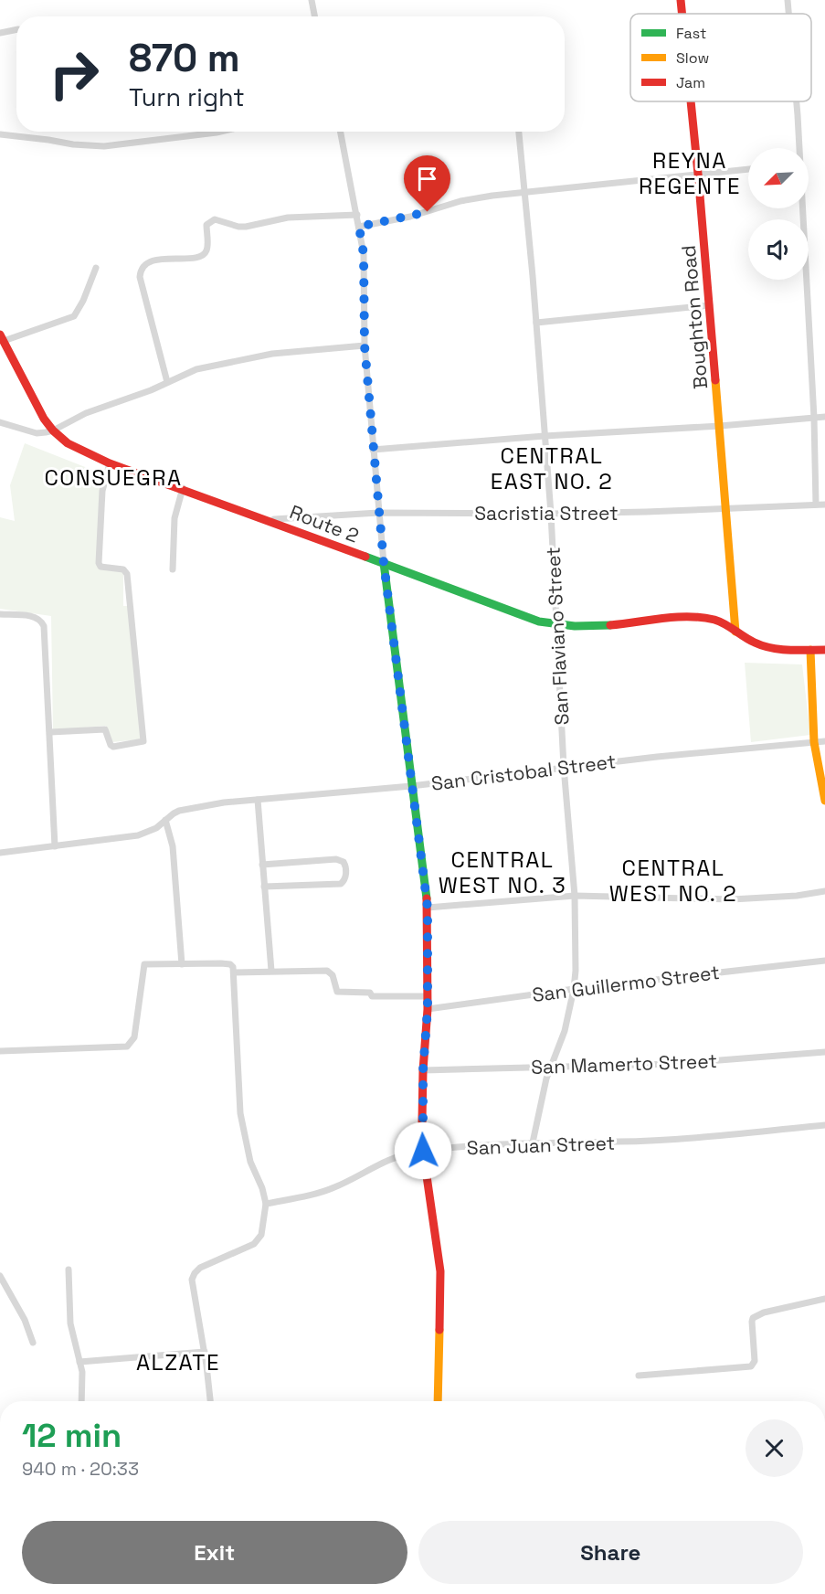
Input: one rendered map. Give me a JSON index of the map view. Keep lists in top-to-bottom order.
{
  "streets": {
    "main road": ["Boughton Road", "Route 2"],
    "street": [
      "Sacristia Street",
      "San Flaviano Street",
      "San Cristobal Street",
      "San Guillermo Street",
      "San Mamerto Street",
      "San Juan Street"
    ]
  },
  "crossings": [
    ["Boughton Road", "Sacristia Street"],
    ["Boughton Road", "Route 2"],
    ["Sacristia Street", "Route 2"],
    ["Sacristia Street", "San Flaviano Street"],
    ["Route 2", "San Flaviano Street"],
    ["San Flaviano Street", "San Cristobal Street"],
    ["San Flaviano Street", "San Guillermo Street"],
    ["San Flaviano Street", "San Mamerto Street"],
    ["San Flaviano Street", "San Juan Street"]
  ],
  "districts": [
    "REYNA REGENTE",
    "CENTRAL EAST NO. 2",
    "CONSUEGRA",
    "CENTRAL WEST NO. 3",
    "CENTRAL WEST NO. 2",
    "ALZATE"
  ],
  "legend": ["Fast", "Slow", "Jam"],
  "north": "bottom left",
  "page": {
    "turn": ["870 m", "Turn right"],
    "heading": ["12 min", "940 m · 20:33"],
    "buttons": ["Exit", "Share"]
  }
}
